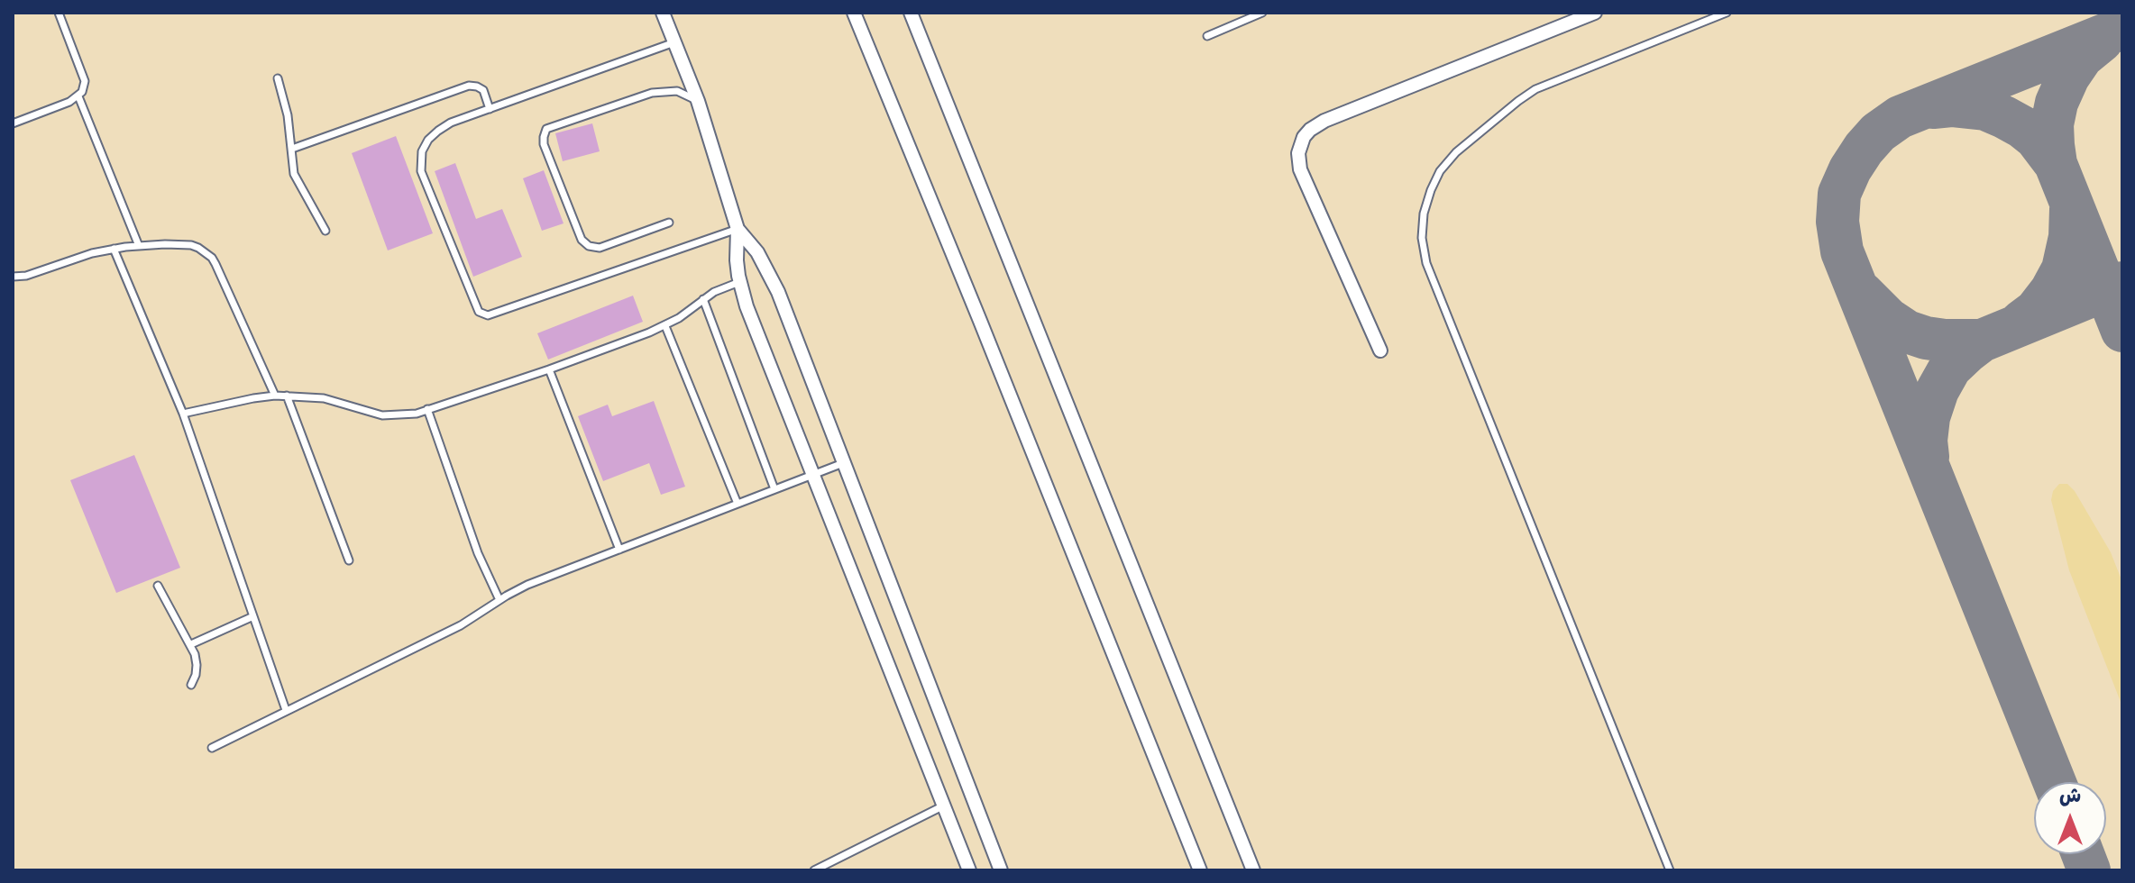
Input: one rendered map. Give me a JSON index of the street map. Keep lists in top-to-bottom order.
{
  "north": "top"
}
